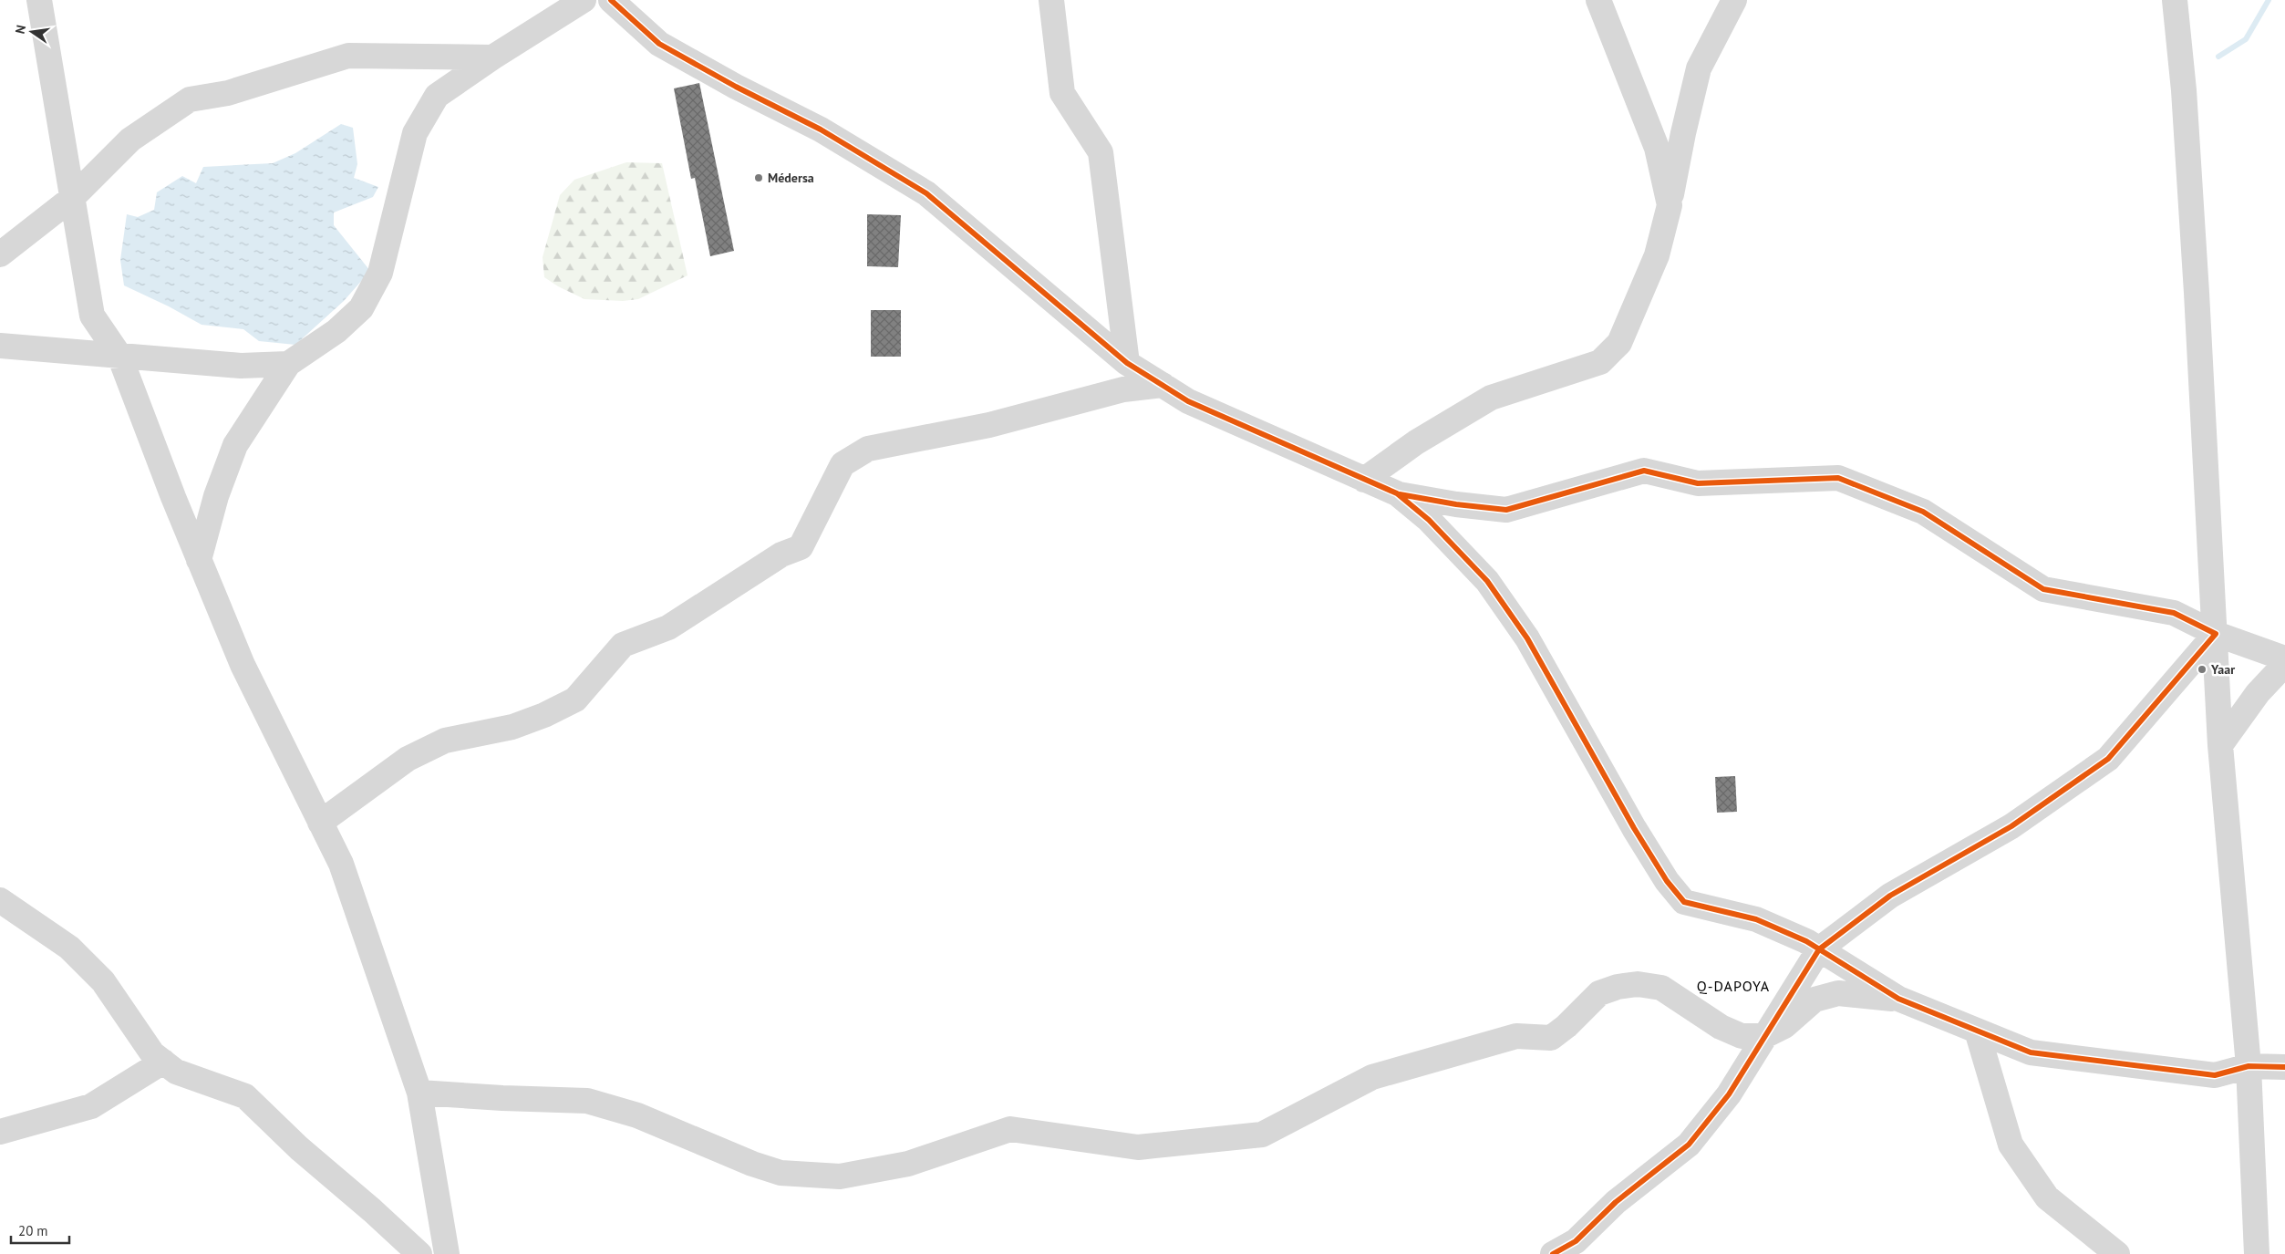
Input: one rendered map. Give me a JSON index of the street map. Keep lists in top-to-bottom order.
{
  "districts": ["Q-DAPOYA"],
  "places": ["Médersa", "Yaar"],
  "scale_bar": "20 m",
  "north": "left"
}
